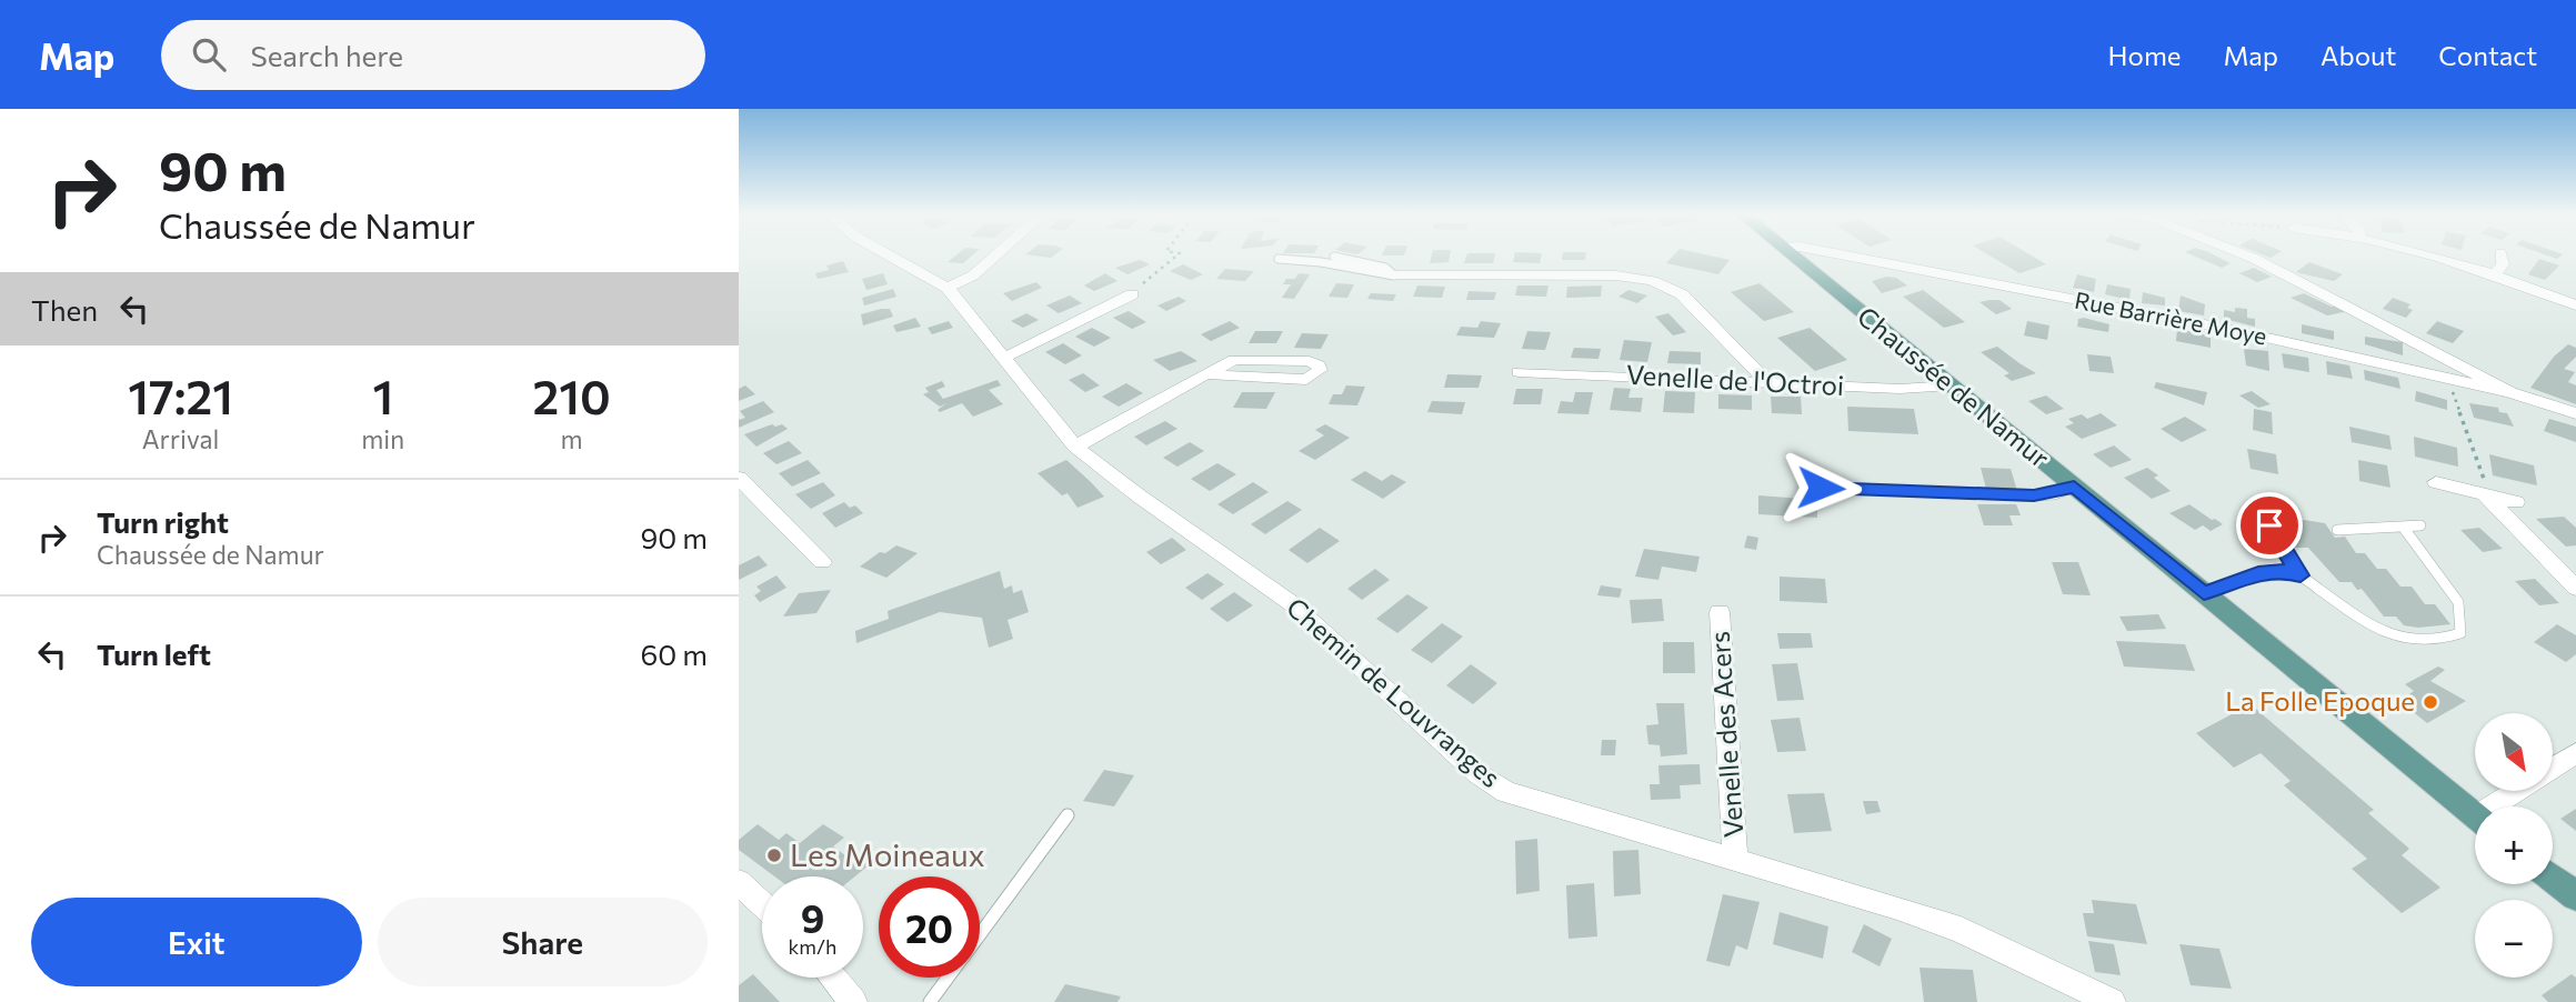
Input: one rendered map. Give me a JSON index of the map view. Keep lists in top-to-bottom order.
{
  "streets": {
    "main road": ["Chaussée de Namur"],
    "street": [
      "Rue Barrière Moye",
      "Venelle de l'Octroi",
      "Chemin de Louvranges",
      "Venelle des Acers"
    ]
  },
  "crossings": [
    ["Venelle de l'Octroi", "Chaussée de Namur"],
    ["Chemin de Louvranges", "Venelle des Acers"]
  ],
  "places": ["La Folle Epoque", "Les Moineaux"],
  "north": "bottom right",
  "page": {
    "header": "Map",
    "search": "Search here",
    "nav": [
      "Home",
      "Map",
      "About",
      "Contact"
    ],
    "turn": ["90 m", "Chaussée de Namur"],
    "then": "Then",
    "eta": [
      "17:21",
      "Arrival",
      "1",
      "min",
      "210",
      "m"
    ],
    "list": [
      {
        "name": "Turn right",
        "note": "Chaussée de Namur",
        "value": "90 m"
      },
      {
        "name": "Turn left",
        "value": "60 m"
      }
    ],
    "map_buttons": ["+", "−"],
    "speed": "9 km/h",
    "limit": "20",
    "buttons": ["Exit", "Share"]
  }
}
